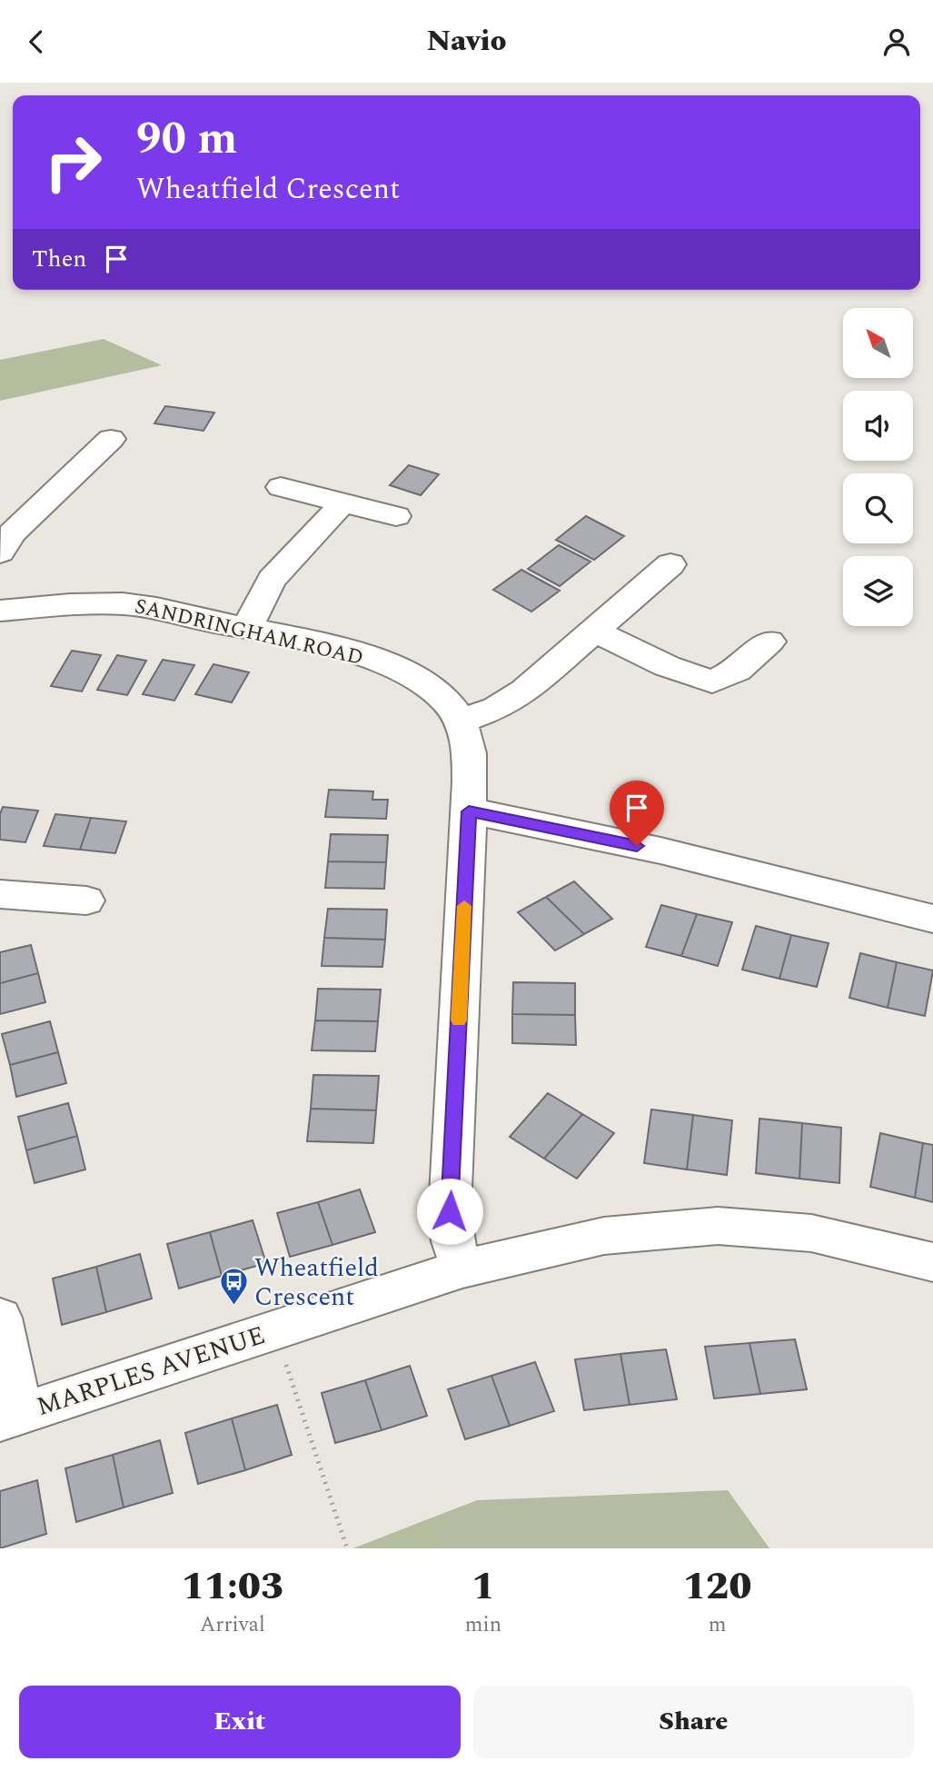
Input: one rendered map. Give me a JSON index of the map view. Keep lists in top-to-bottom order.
{
  "streets": {
    "street": ["SANDRINGHAM ROAD", "MARPLES AVENUE"]
  },
  "places": {
    "bus stop": ["Wheatfield Crescent"]
  },
  "north": "top left",
  "page": {
    "header": "Navio",
    "turn": ["90 m", "Wheatfield Crescent"],
    "then": "Then",
    "eta": [
      "11:03",
      "Arrival",
      "1",
      "min",
      "120",
      "m"
    ],
    "buttons": ["Exit", "Share"]
  }
}
